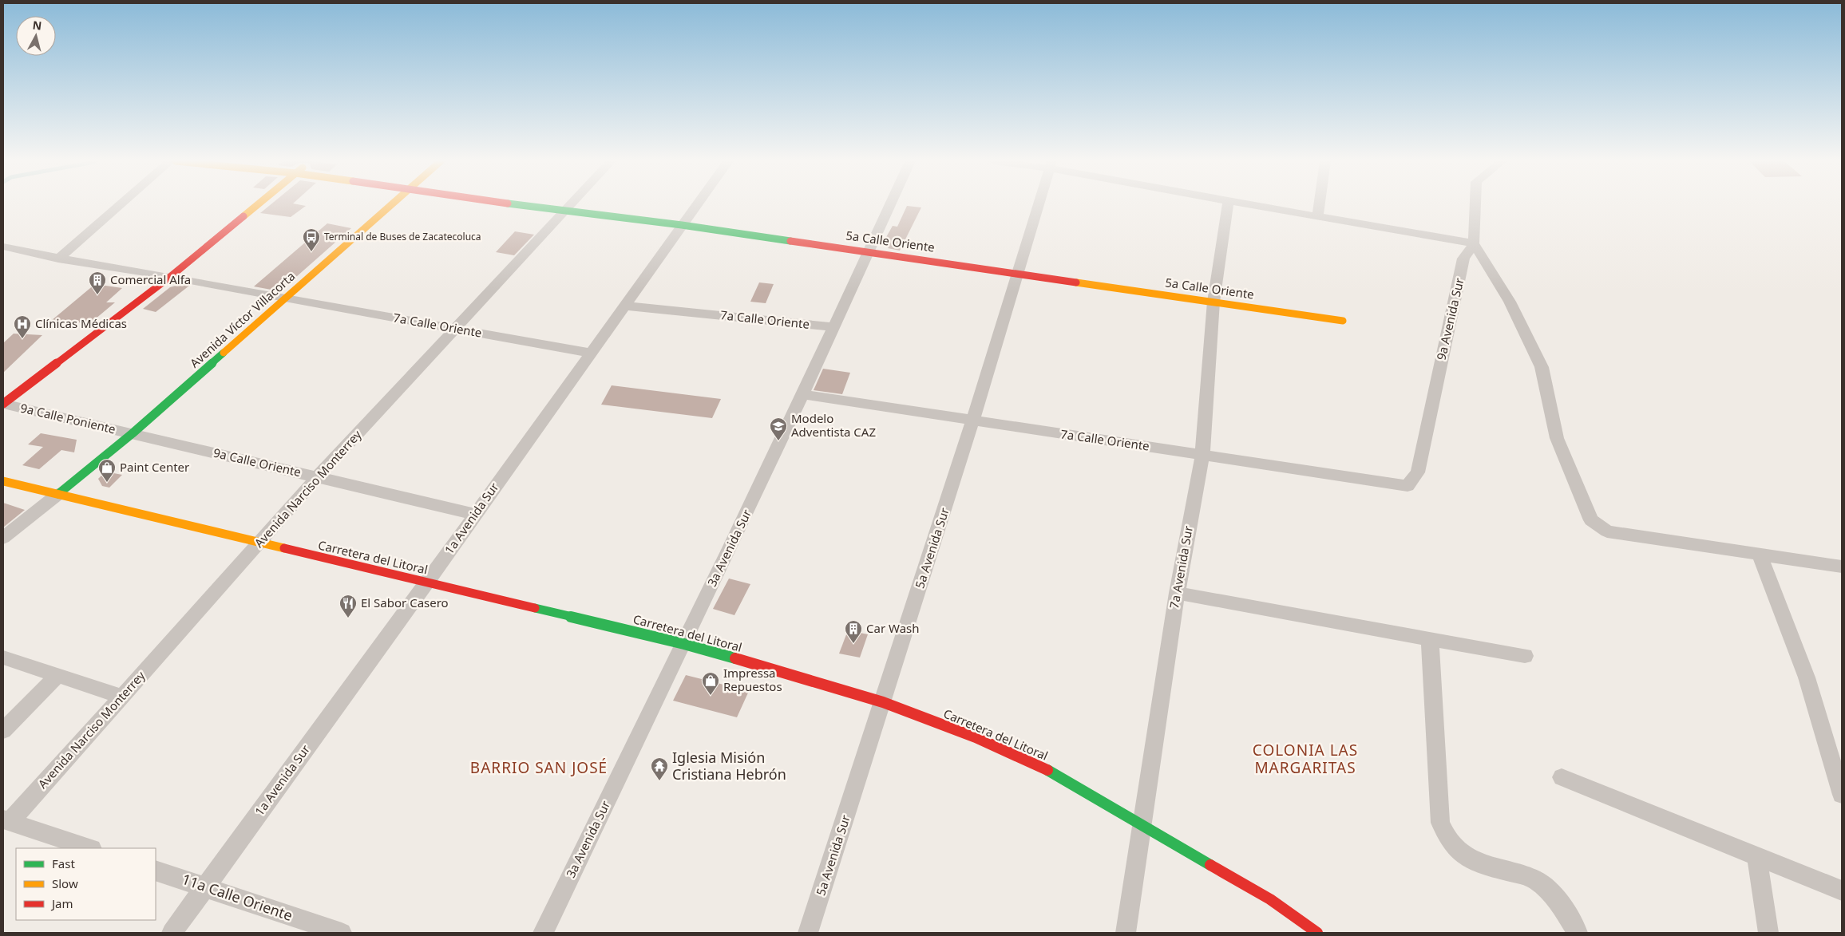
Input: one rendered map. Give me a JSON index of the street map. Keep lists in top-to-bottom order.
{
  "streets": {
    "main road": ["5a Calle Oriente", "Avenida Víctor Villacorta", "Carretera del Litoral"],
    "street": [
      "9a Avenida Sur",
      "7a Calle Oriente",
      "9a Calle Poniente",
      "9a Calle Oriente",
      "Avenida Narciso Monterrey",
      "1a Avenida Sur",
      "3a Avenida Sur",
      "5a Avenida Sur",
      "7a Avenida Sur",
      "11a Calle Oriente"
    ]
  },
  "crossings": [
    ["5a Calle Oriente", "Avenida Narciso Monterrey"],
    ["5a Calle Oriente", "1a Avenida Sur"],
    ["5a Calle Oriente", "3a Avenida Sur"],
    ["5a Calle Oriente", "5a Avenida Sur"],
    ["5a Calle Oriente", "7a Avenida Sur"],
    ["9a Avenida Sur", "7a Calle Oriente"],
    ["Avenida Víctor Villacorta", "7a Calle Oriente"],
    ["Avenida Víctor Villacorta", "9a Calle Poniente"],
    ["Avenida Víctor Villacorta", "9a Calle Oriente"],
    ["Avenida Víctor Villacorta", "Carretera del Litoral"],
    ["7a Calle Oriente", "Avenida Narciso Monterrey"],
    ["7a Calle Oriente", "1a Avenida Sur"],
    ["7a Calle Oriente", "3a Avenida Sur"],
    ["7a Calle Oriente", "5a Avenida Sur"],
    ["7a Calle Oriente", "7a Avenida Sur"],
    ["9a Calle Poniente", "9a Calle Oriente"],
    ["9a Calle Oriente", "Avenida Narciso Monterrey"],
    ["9a Calle Oriente", "1a Avenida Sur"],
    ["Avenida Narciso Monterrey", "Carretera del Litoral"],
    ["1a Avenida Sur", "Carretera del Litoral"],
    ["1a Avenida Sur", "11a Calle Oriente"],
    ["3a Avenida Sur", "Carretera del Litoral"],
    ["5a Avenida Sur", "Carretera del Litoral"],
    ["Carretera del Litoral", "7a Avenida Sur"]
  ],
  "districts": ["COLONIA LAS MARGARITAS", "BARRIO SAN JOSÉ"],
  "places": {
    "bus stop": ["Terminal de Buses de Zacatecoluca"],
    "building": ["Comercial Alfa", "Car Wash"],
    "hospital": ["Clínicas Médicas"],
    "school or university": ["Modelo Adventista CAZ"],
    "shop": ["Paint Center", "Impressa Repuestos"],
    "restaurant": ["El Sabor Casero"],
    "temple": ["Iglesia Misión Cristiana Hebrón"]
  },
  "legend": ["Fast", "Slow", "Jam"],
  "north": "top"
}
